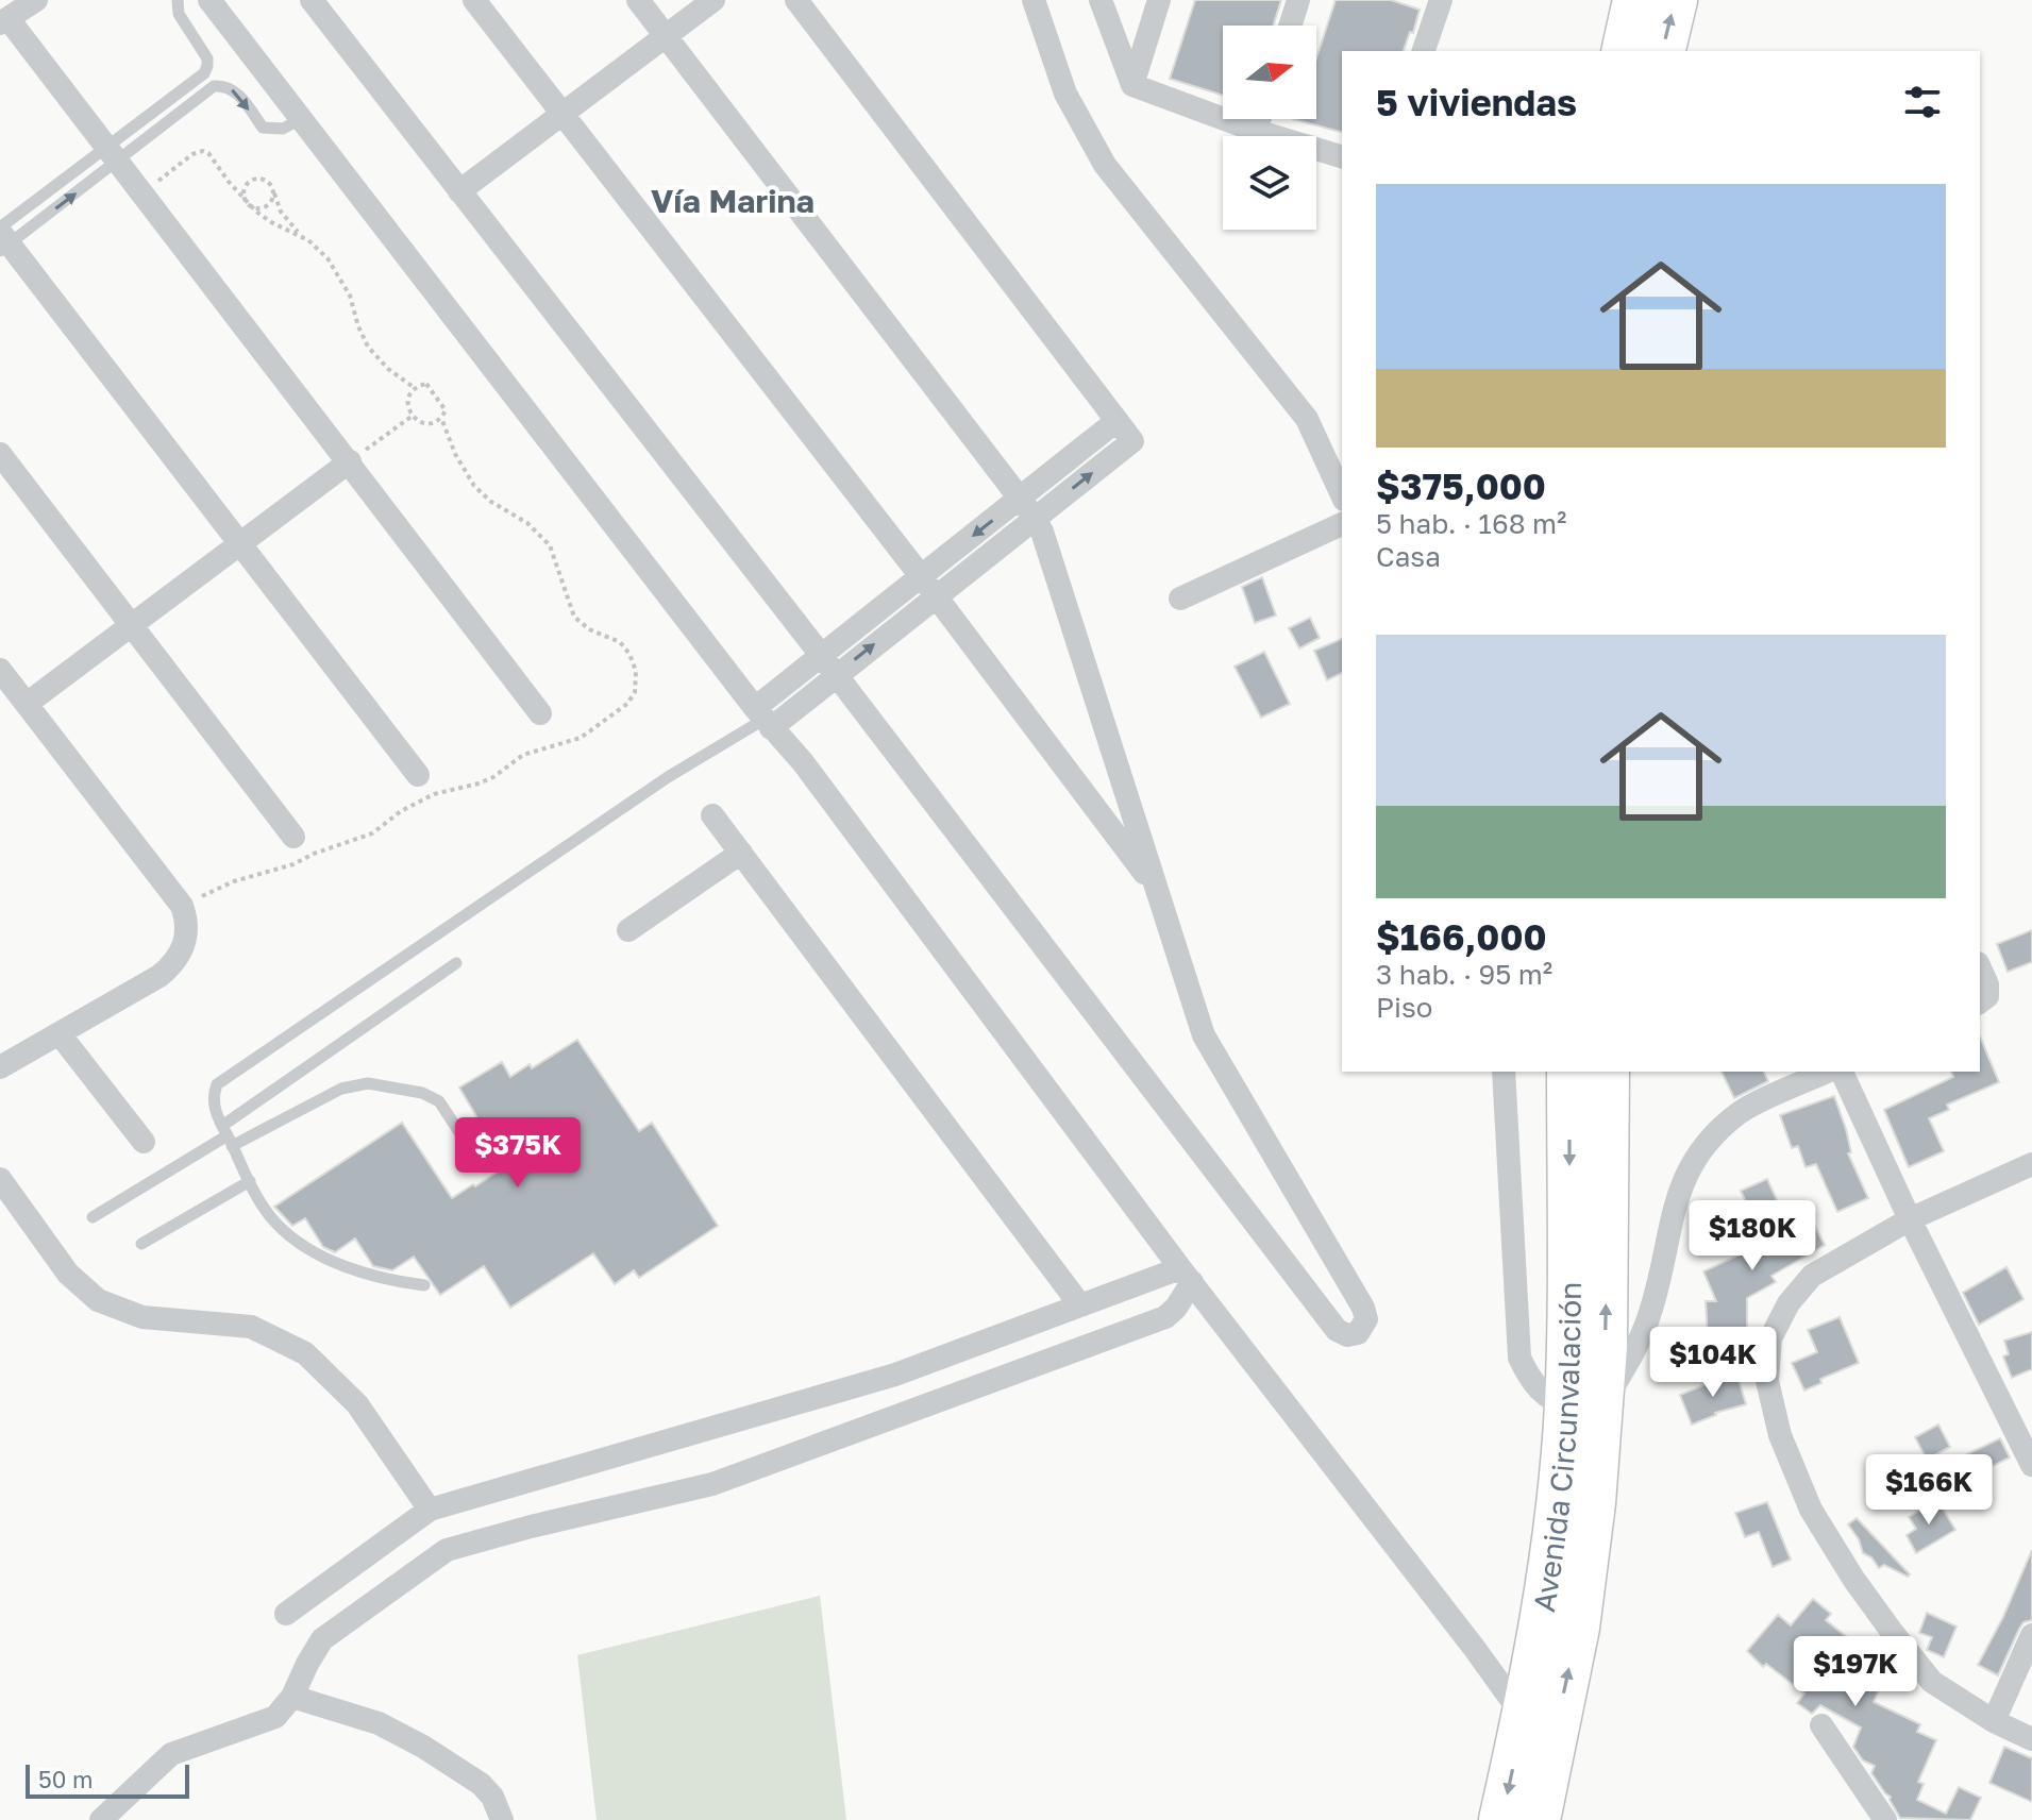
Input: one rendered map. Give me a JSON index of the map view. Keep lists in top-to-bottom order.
{
  "streets": {
    "highway": ["Avenida Circunvalación"]
  },
  "districts": ["Vía Marina"],
  "scale_bar": "50 m",
  "north": "right",
  "page": {
    "heading": "5 viviendas",
    "list": [
      {
        "name": "$375,000",
        "note": "5 hab. · 168 m² · Casa"
      },
      {
        "name": "$166,000",
        "note": "3 hab. · 95 m² · Piso"
      }
    ],
    "price": [
      "$375K",
      "$180K",
      "$104K",
      "$166K",
      "$197K"
    ],
    "scale": "50 m"
  }
}
